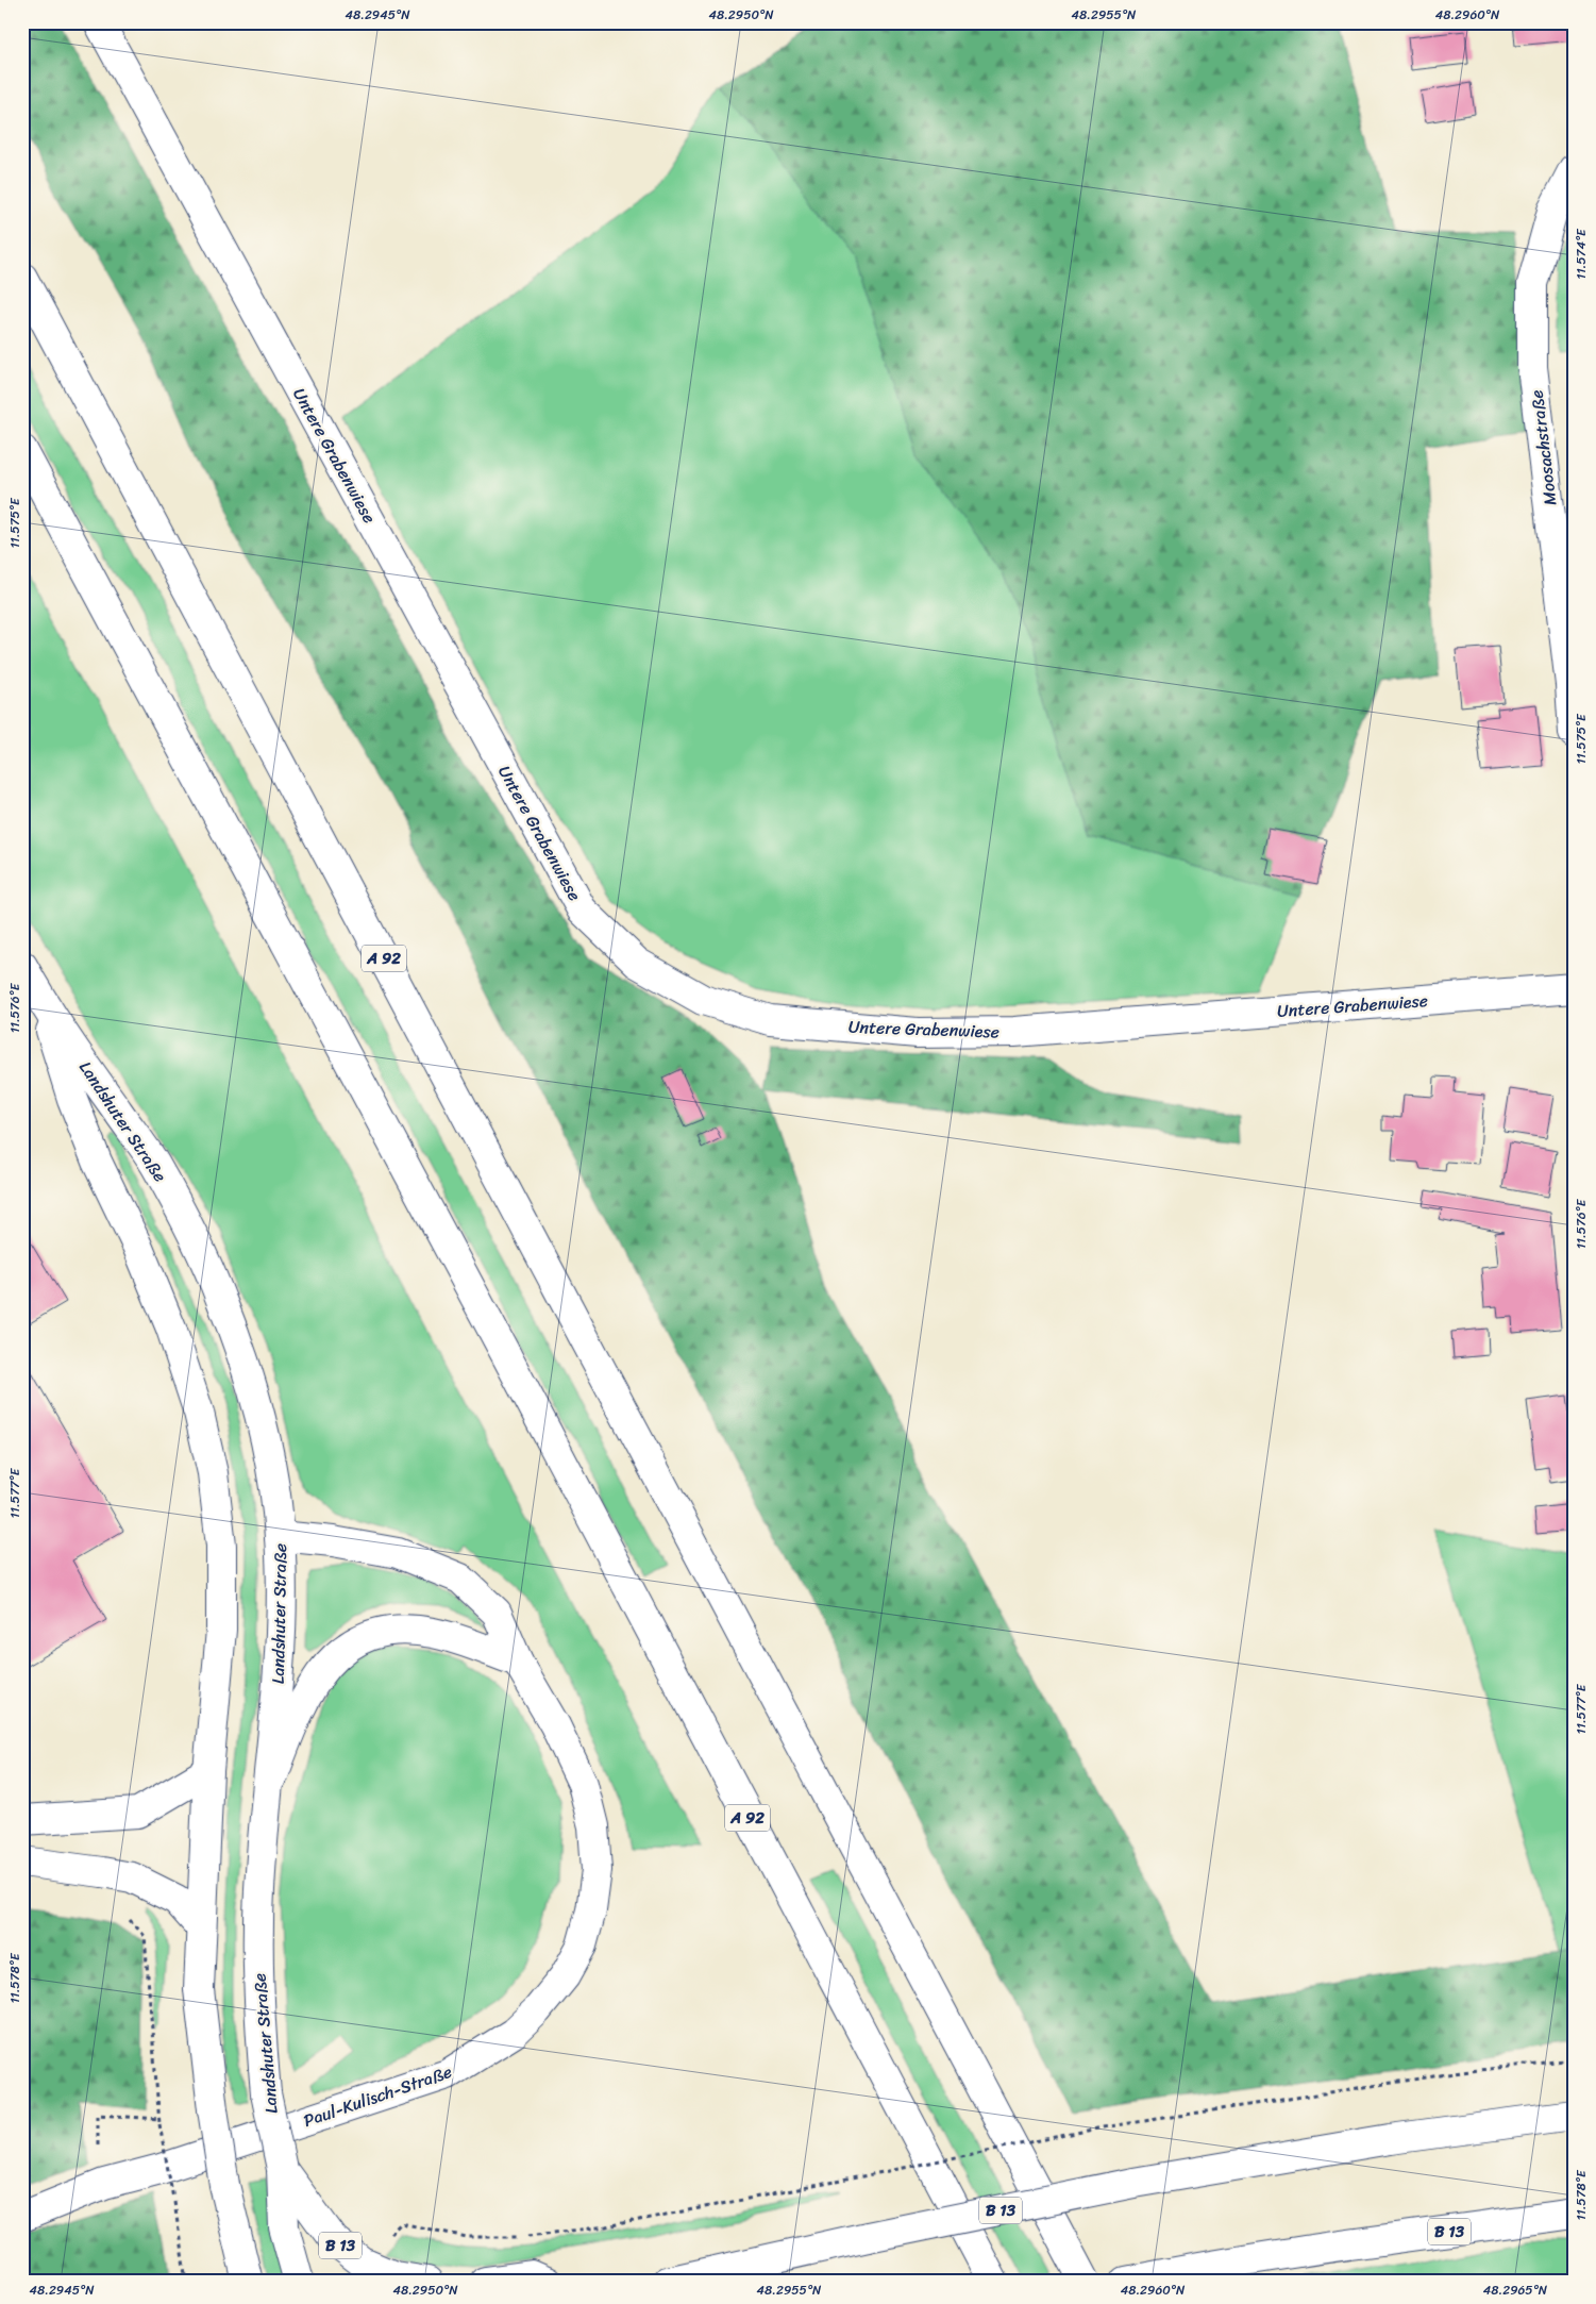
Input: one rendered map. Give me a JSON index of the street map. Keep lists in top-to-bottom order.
{
  "streets": {
    "main road": [
      "Moosachstraße",
      "Untere Grabenwiese",
      "A 92",
      "Landshuter Straße",
      "Paul-Kulisch-Straße",
      "B 13"
    ]
  },
  "crossings": [
    ["Landshuter Straße", "Paul-Kulisch-Straße"],
    ["Landshuter Straße", "B 13"]
  ],
  "coordinates": [
    "48.2945°N",
    "48.2950°N",
    "48.2955°N",
    "48.2960°N",
    "11.574°E",
    "11.575°E",
    "11.576°E",
    "11.577°E",
    "11.578°E",
    "48.2965°N"
  ]
}
